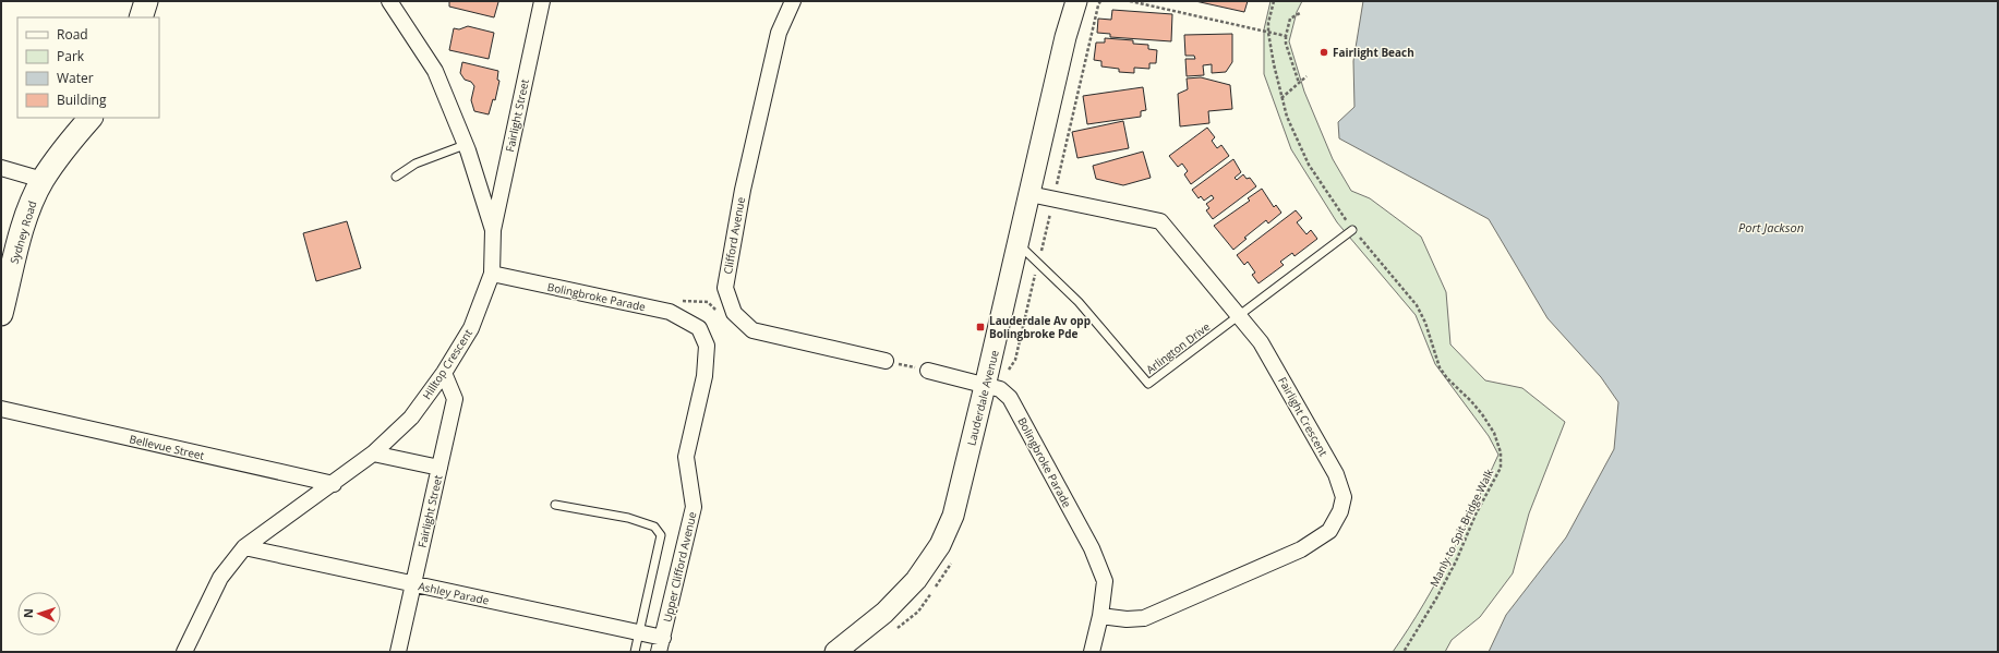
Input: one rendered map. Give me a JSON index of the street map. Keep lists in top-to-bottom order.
{
  "streets": {
    "main road": ["Sydney Road", "Lauderdale Avenue"],
    "street": [
      "Fairlight Street",
      "Clifford Avenue",
      "Bolingbroke Parade",
      "Hilltop Crescent",
      "Fairlight Crescent",
      "Bellevue Street",
      "Upper Clifford Avenue",
      "Ashley Parade"
    ],
    "lane": ["Arlington Drive"],
    "path": ["Manly to Spit Bridge Walk"]
  },
  "crossings": [
    ["Fairlight Street", "Hilltop Crescent"],
    ["Fairlight Street", "Ashley Parade"],
    ["Bolingbroke Parade", "Hilltop Crescent"],
    ["Bolingbroke Parade", "Lauderdale Avenue"],
    ["Bolingbroke Parade", "Fairlight Crescent"],
    ["Bolingbroke Parade", "Upper Clifford Avenue"],
    ["Arlington Drive", "Lauderdale Avenue"],
    ["Arlington Drive", "Fairlight Crescent"],
    ["Arlington Drive", "Manly to Spit Bridge Walk"],
    ["Hilltop Crescent", "Bellevue Street"],
    ["Hilltop Crescent", "Ashley Parade"],
    ["Lauderdale Avenue", "Fairlight Crescent"],
    ["Upper Clifford Avenue", "Ashley Parade"]
  ],
  "water": ["Port Jackson"],
  "places": {
    "other": ["Fairlight Beach"],
    "transit": ["Lauderdale Av opp Bolingbroke Pde"]
  },
  "legend": [
    "Road",
    "Park",
    "Water",
    "Building"
  ],
  "north": "left"
}
